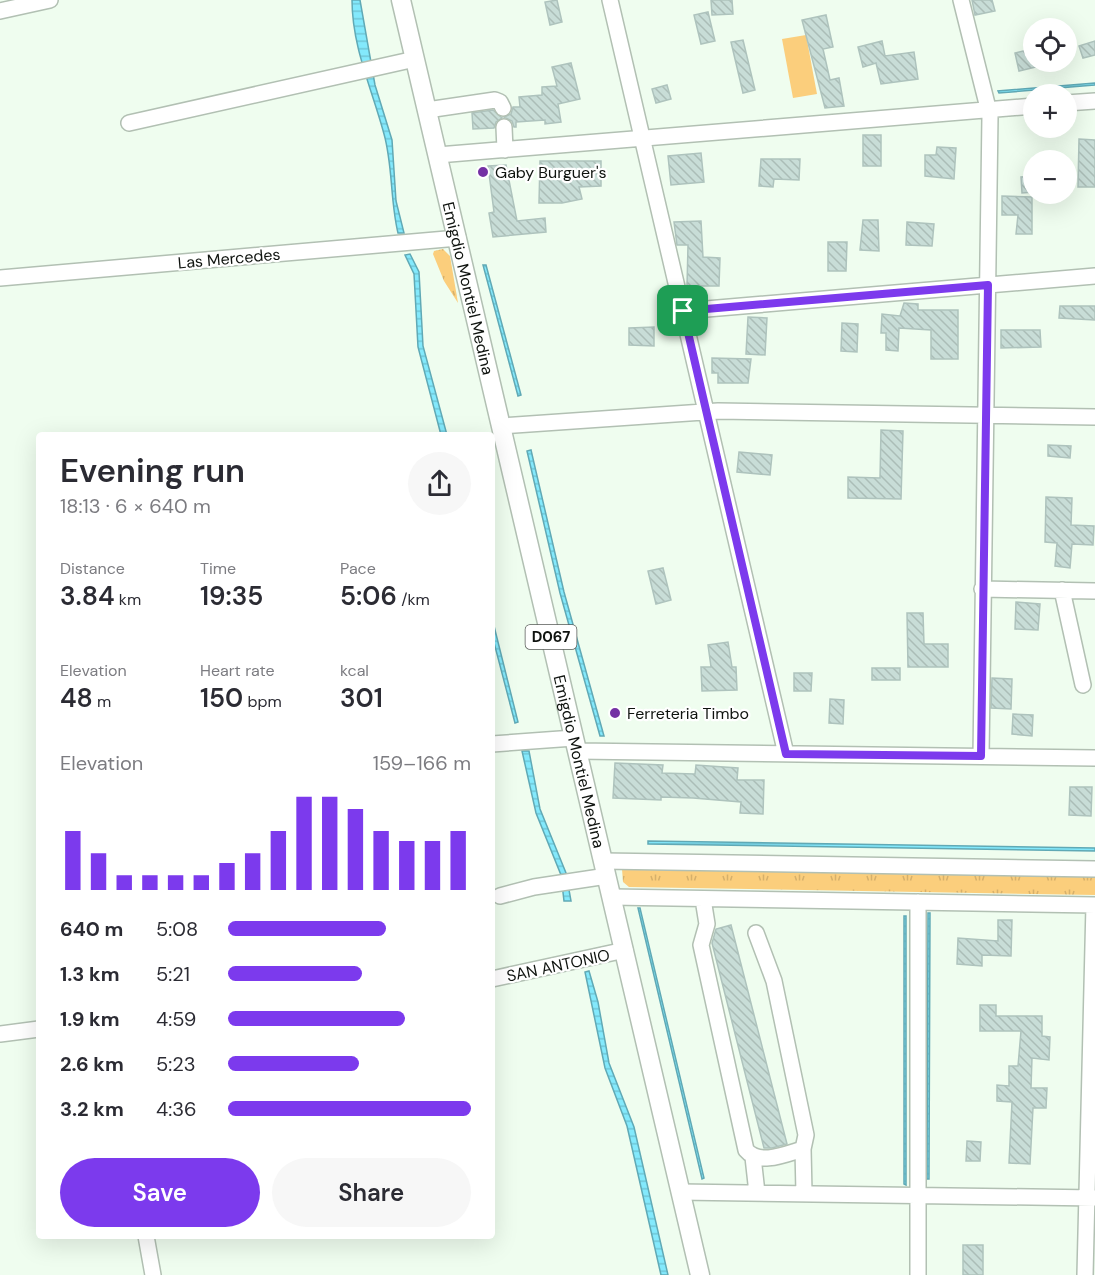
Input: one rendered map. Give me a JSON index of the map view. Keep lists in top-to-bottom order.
{
  "streets": {
    "main road": ["Emigdio Montiel Medina", "D067"],
    "street": ["Las Mercedes", "SAN ANTONIO"]
  },
  "crossings": [
    ["Las Mercedes", "Emigdio Montiel Medina"],
    ["Emigdio Montiel Medina", "SAN ANTONIO"]
  ],
  "places": ["Gaby Burguer's", "Ferreteria Timbo"],
  "page": {
    "map_buttons": ["+", "−"],
    "heading": ["Evening run", "18:13 · 6 × 640 m"],
    "stats": [
      ["Distance", "3.84 km"],
      ["Time", "19:35"],
      ["Pace", "5:06 /km"],
      ["Elevation", "48 m"],
      ["Heart rate", "150 bpm"],
      ["kcal", "301"]
    ],
    "chart": ["Elevation", "159–166 m"],
    "list": [
      {
        "name": "640 m",
        "note": "5:08"
      },
      {
        "name": "1.3 km",
        "note": "5:21"
      },
      {
        "name": "1.9 km",
        "note": "4:59"
      },
      {
        "name": "2.6 km",
        "note": "5:23"
      },
      {
        "name": "3.2 km",
        "note": "4:36"
      }
    ],
    "buttons": ["Save", "Share"]
  }
}
